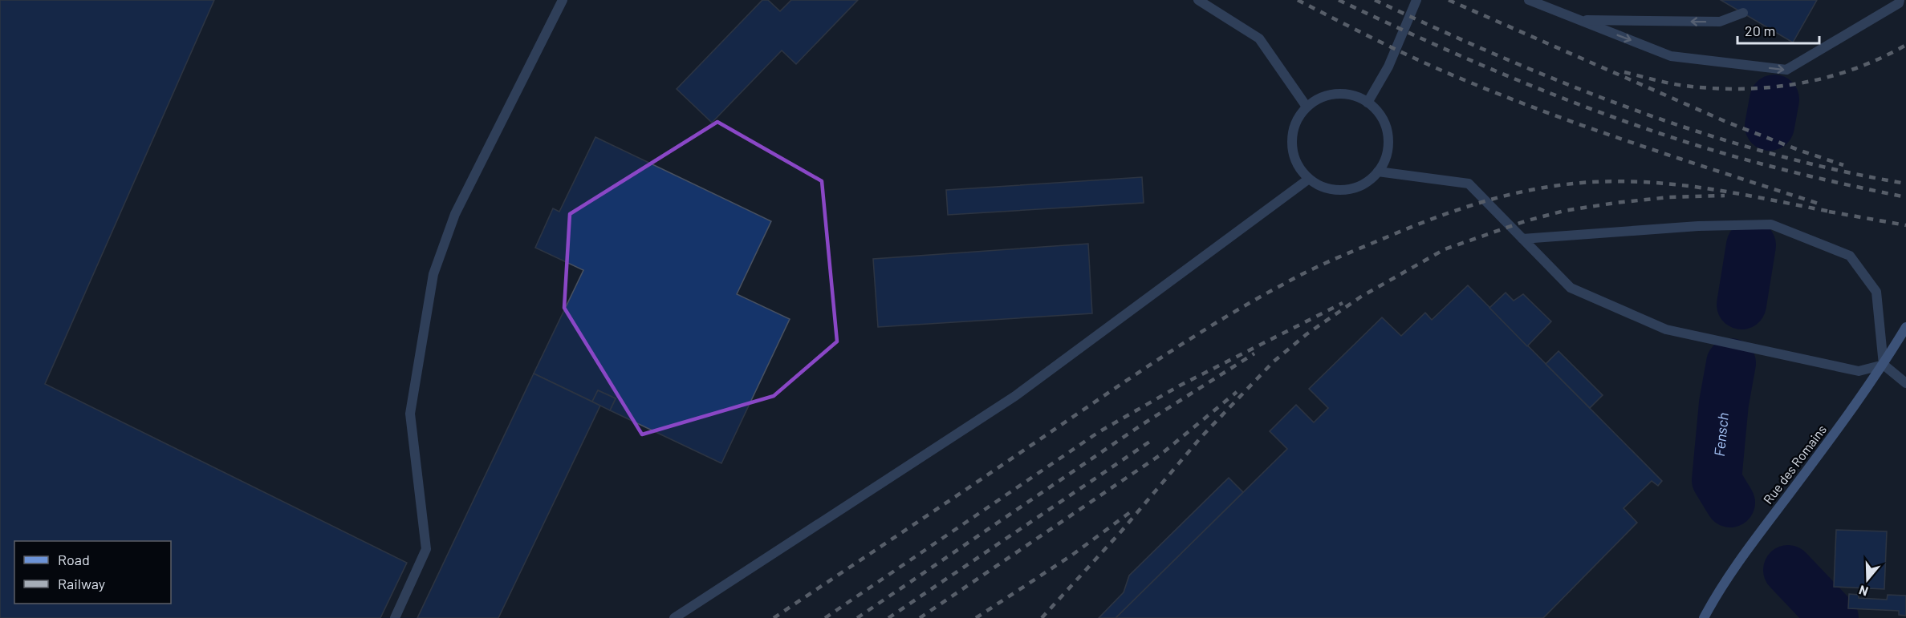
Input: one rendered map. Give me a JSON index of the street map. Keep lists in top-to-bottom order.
{
  "streets": {
    "main road": ["Rue des Romains"]
  },
  "water": ["Fensch"],
  "legend": ["Road", "Railway"],
  "scale_bar": "20 m",
  "north": "bottom"
}
